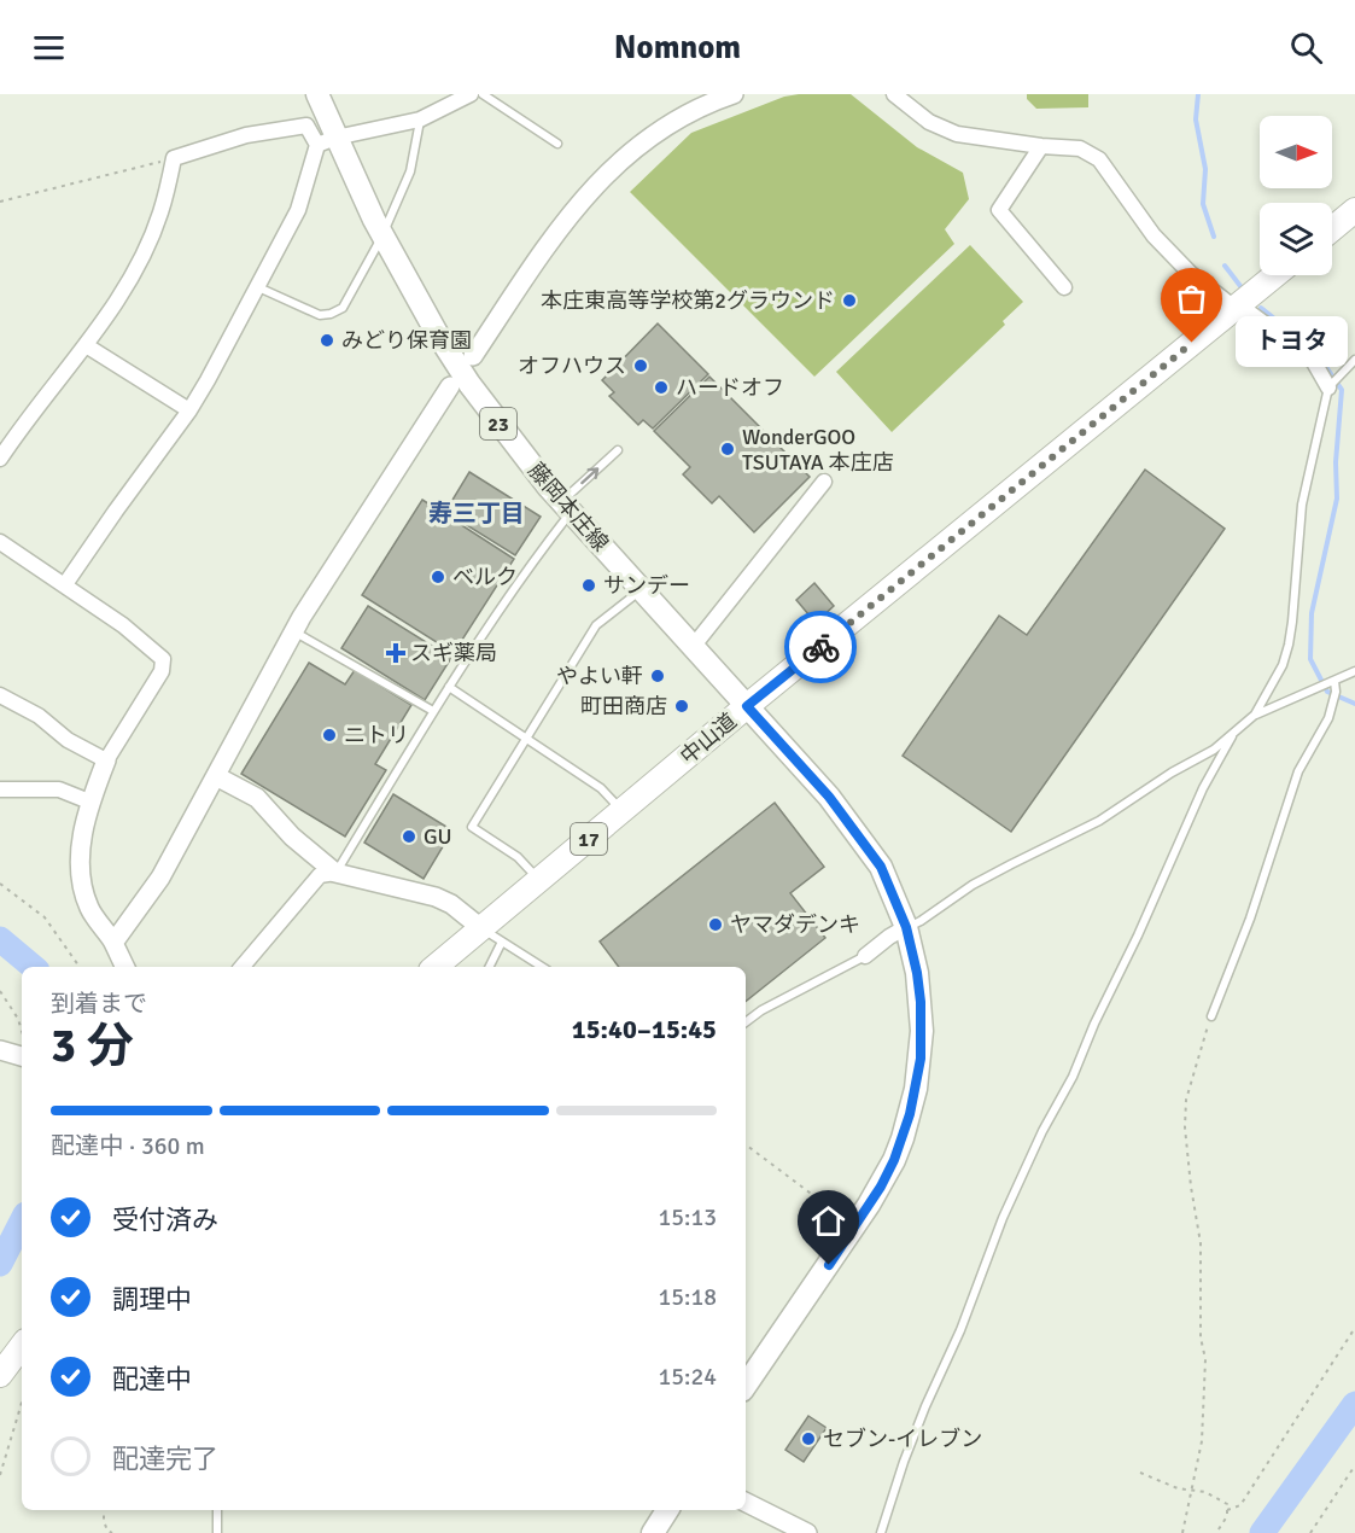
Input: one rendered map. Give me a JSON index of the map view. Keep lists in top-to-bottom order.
{
  "streets": {
    "highway": ["中山道", "17"],
    "main road": ["23", "藤岡本庄線"]
  },
  "crossings": [
    ["藤岡本庄線", "中山道"]
  ],
  "districts": ["寿三丁目"],
  "places": {
    "other": [
      "本庄東高等学校第2グラウンド",
      "みどり保育園",
      "トヨタ",
      "オフハウス",
      "ハードオフ",
      "WonderGOO TSUTAYA 本庄店",
      "ベルク",
      "サンデー",
      "やよい軒",
      "町田商店",
      "ニトリ",
      "GU",
      "ヤマダデンキ",
      "セブン-イレブン"
    ],
    "health": ["スギ薬局"]
  },
  "north": "right",
  "page": {
    "header": "Nomnom",
    "bubble": "トヨタ",
    "heading": ["3 分", "到着まで", "15:40–15:45"],
    "bar": "配達中 · 360 m",
    "list": [
      ["受付済み", "15:13"],
      ["調理中", "15:18"],
      ["配達中", "15:24"],
      "配達完了"
    ]
  }
}
